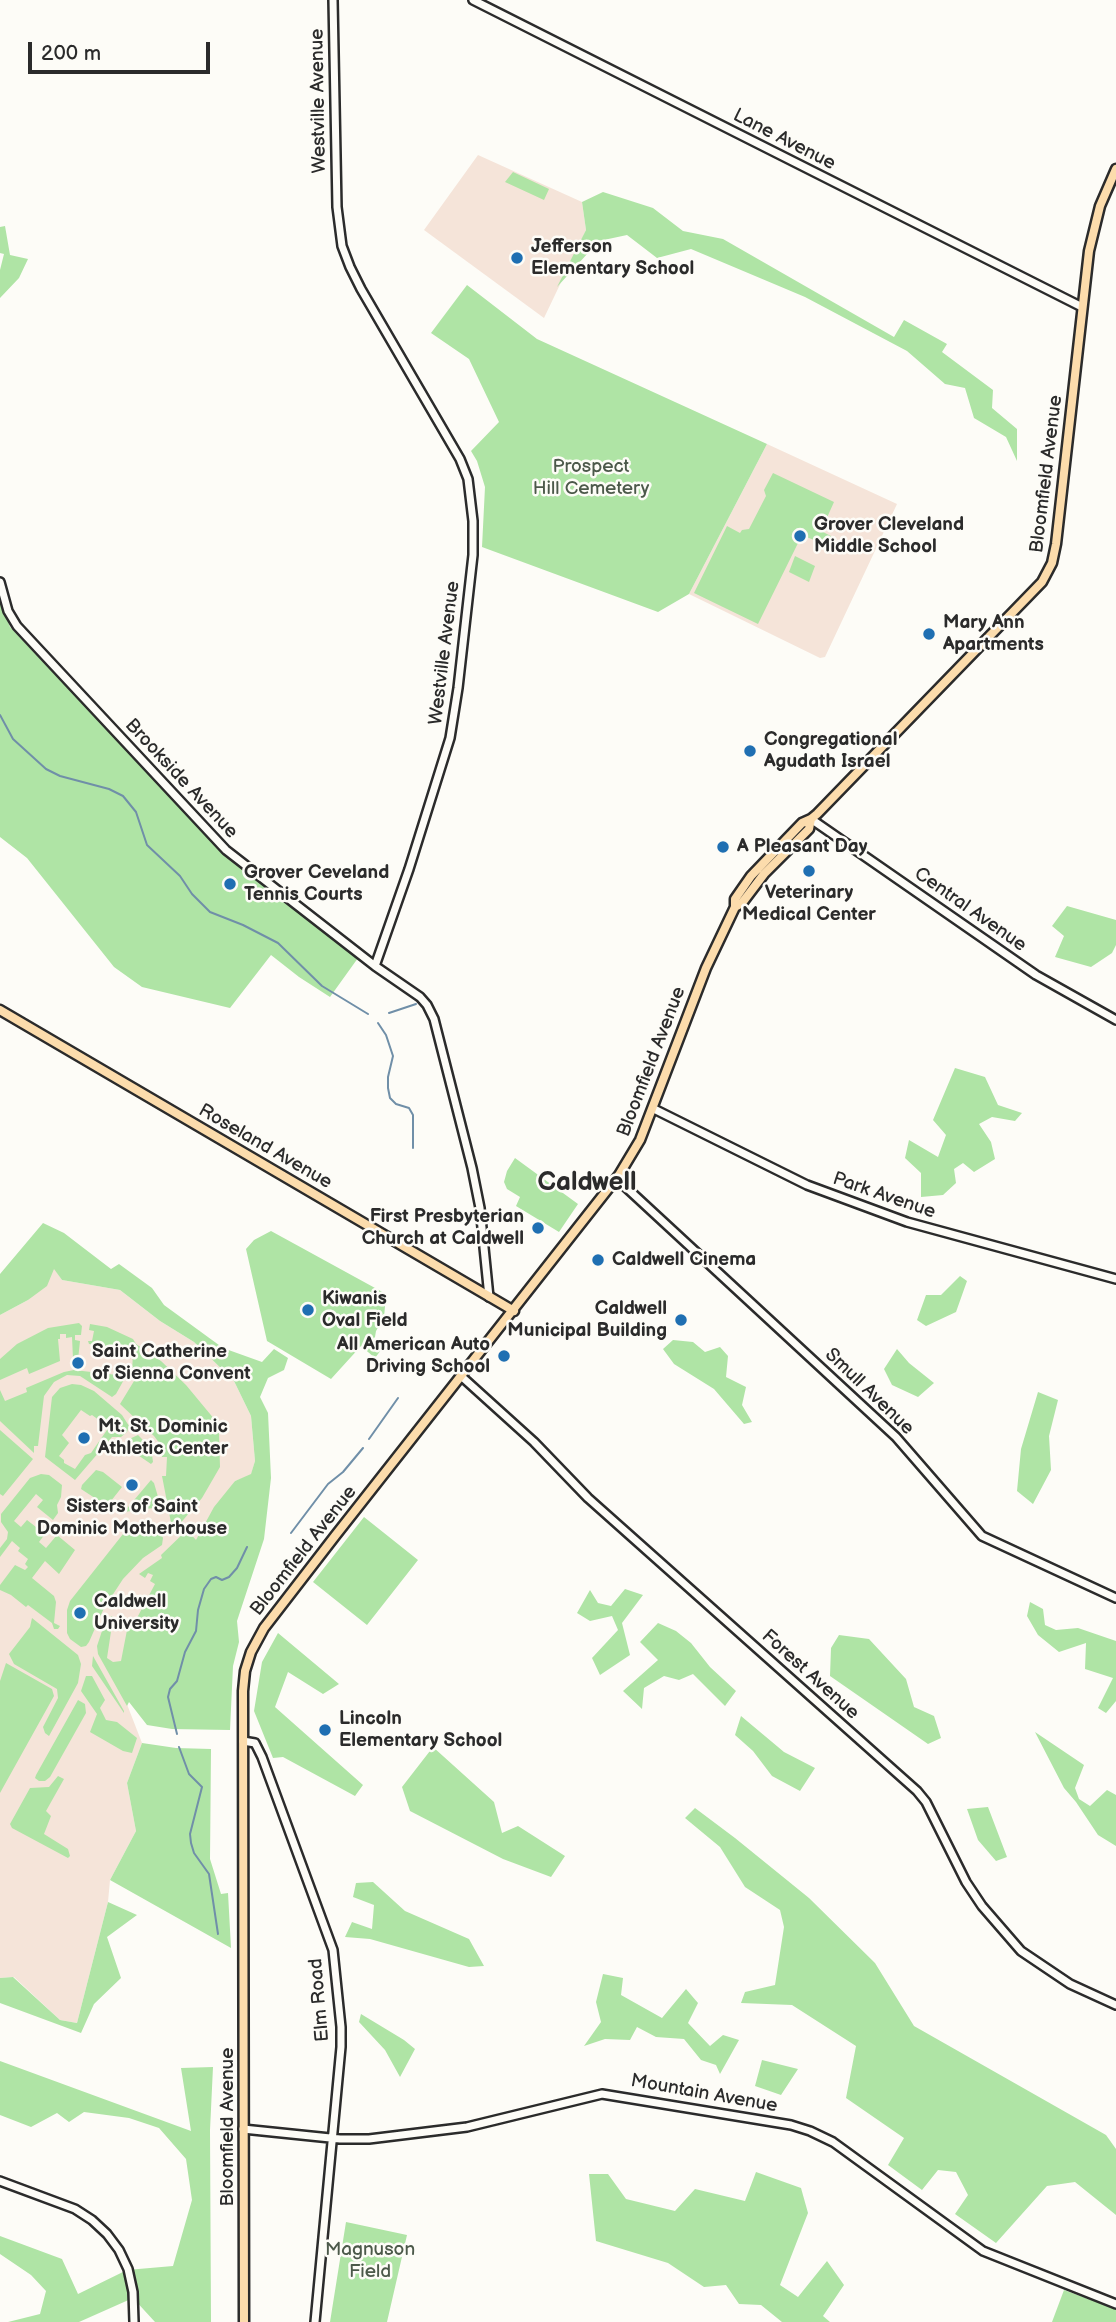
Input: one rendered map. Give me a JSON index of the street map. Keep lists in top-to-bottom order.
{
  "streets": {
    "main road": ["Bloomfield Avenue", "Roseland Avenue"],
    "street": [
      "Westville Avenue",
      "Lane Avenue",
      "Brookside Avenue",
      "Central Avenue",
      "Park Avenue",
      "Smull Avenue",
      "Forest Avenue",
      "Elm Road",
      "Mountain Avenue"
    ]
  },
  "crossings": [
    ["Westville Avenue", "Brookside Avenue"],
    ["Lane Avenue", "Bloomfield Avenue"],
    ["Bloomfield Avenue", "Central Avenue"],
    ["Bloomfield Avenue", "Roseland Avenue"],
    ["Bloomfield Avenue", "Park Avenue"],
    ["Bloomfield Avenue", "Smull Avenue"],
    ["Bloomfield Avenue", "Forest Avenue"],
    ["Bloomfield Avenue", "Elm Road"],
    ["Bloomfield Avenue", "Mountain Avenue"],
    ["Elm Road", "Mountain Avenue"]
  ],
  "districts": ["Caldwell"],
  "parks": ["Prospect Hill Cemetery", "Magnuson Field"],
  "places": [
    "Jefferson Elementary School",
    "Grover Cleveland Middle School",
    "Mary Ann Apartments",
    "Congregational Agudath Israel",
    "A Pleasant Day",
    "Veterinary Medical Center",
    "Grover Ceveland Tennis Courts",
    "First Presbyterian Church at Caldwell",
    "Caldwell Cinema",
    "Kiwanis Oval Field",
    "Caldwell Municipal Building",
    "All American Auto Driving School",
    "Saint Catherine of Sienna Convent",
    "Mt. St. Dominic Athletic Center",
    "Sisters of Saint Dominic Motherhouse",
    "Caldwell University",
    "Lincoln Elementary School"
  ],
  "scale_bar": "200 m"
}
